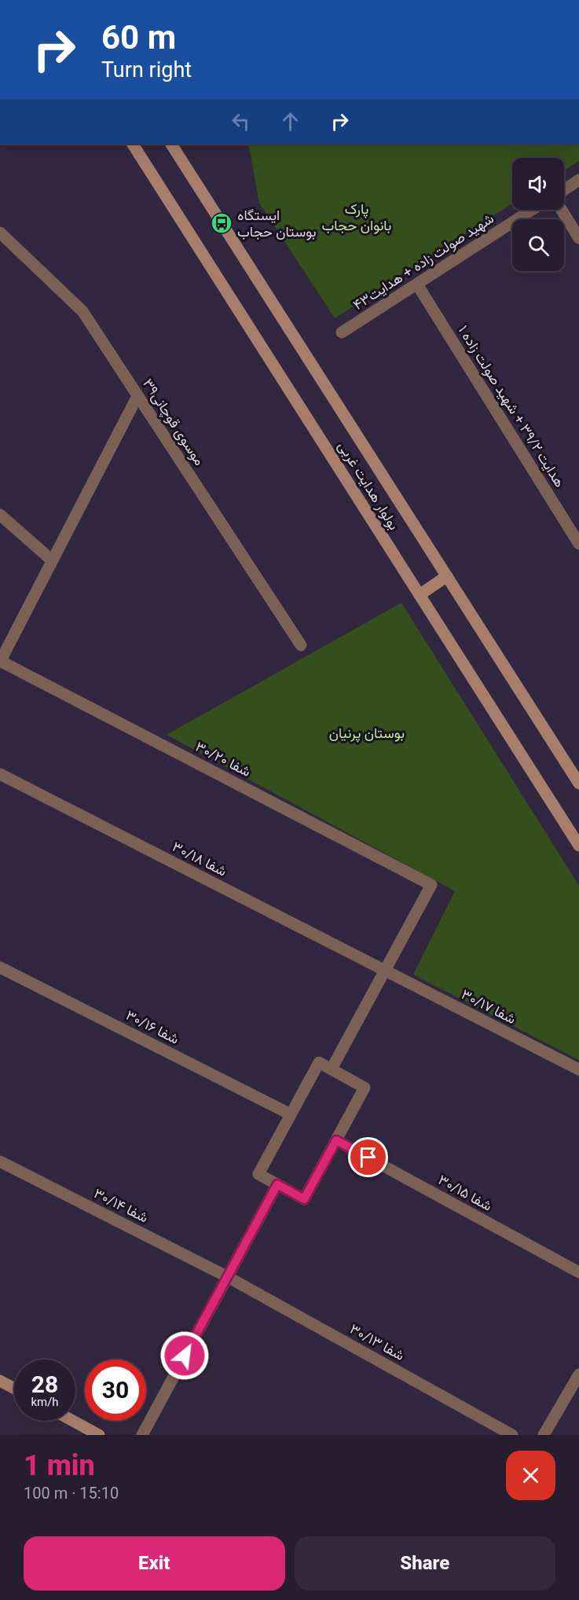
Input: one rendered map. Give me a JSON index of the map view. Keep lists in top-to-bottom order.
{
  "streets": {
    "main road": ["بولوار هدایت غربی"],
    "street": [
      "شهید صولت زاده + هدایت۴۳",
      "هدایت ۳۹/۲ + شهید صولت زاده ۱",
      "موسوی قوچانی۳۹",
      "شفا ۳۰/۲۰",
      "شفا ۳۰/۱۸",
      "شفا ۳۰/۱۷",
      "شفا ۳۰/۱۶",
      "شفا ۳۰/۱۵",
      "شفا ۳۰/۱۴",
      "شفا ۳۰/۱۳"
    ]
  },
  "crossings": [
    ["شهید صولت زاده + هدایت۴۳", "هدایت ۳۹/۲ + شهید صولت زاده ۱"],
    ["شفا ۳۰/۲۰", "شفا ۳۰/۱۸"],
    ["شفا ۳۰/۲۰", "شفا ۳۰/۱۷"],
    ["شفا ۳۰/۱۸", "شفا ۳۰/۱۷"],
    ["شفا ۳۰/۱۴", "شفا ۳۰/۱۳"]
  ],
  "parks": ["پارک بانوان حجاب", "بوستان پرنیان"],
  "places": {
    "bus stop": ["ایستگاه بوستان حجاب"]
  },
  "page": {
    "turn": ["60 m", "Turn right"],
    "speed": "28 km/h",
    "limit": "30",
    "heading": ["1 min", "100 m · 15:10"],
    "buttons": ["Exit", "Share"]
  }
}
